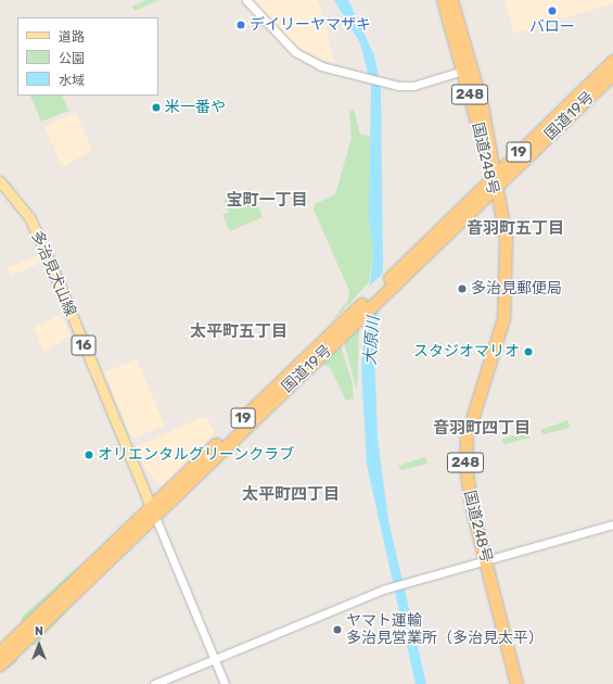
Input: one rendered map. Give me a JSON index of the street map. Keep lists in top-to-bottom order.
{
  "streets": {
    "highway": [
      "248",
      "国道19号",
      "19",
      "国道248号"
    ],
    "main road": ["多治見犬山線", "16"]
  },
  "crossings": [
    ["248", "国道19号"],
    ["248", "国道248号"],
    ["国道19号", "国道248号"],
    ["国道19号", "多治見犬山線"]
  ],
  "districts": [
    "宝町一丁目",
    "音羽町五丁目",
    "太平町五丁目",
    "音羽町四丁目",
    "太平町四丁目"
  ],
  "water": ["大原川"],
  "places": [
    "バロー",
    "デイリーヤマザキ",
    "米一番や",
    "多治見郵便局",
    "スタジオマリオ",
    "オリエンタルグリーンクラブ",
    "ヤマト運輸 多治見営業所（多治見太平）"
  ],
  "legend": ["道路", "公園", "水域"],
  "north": "top"
}
